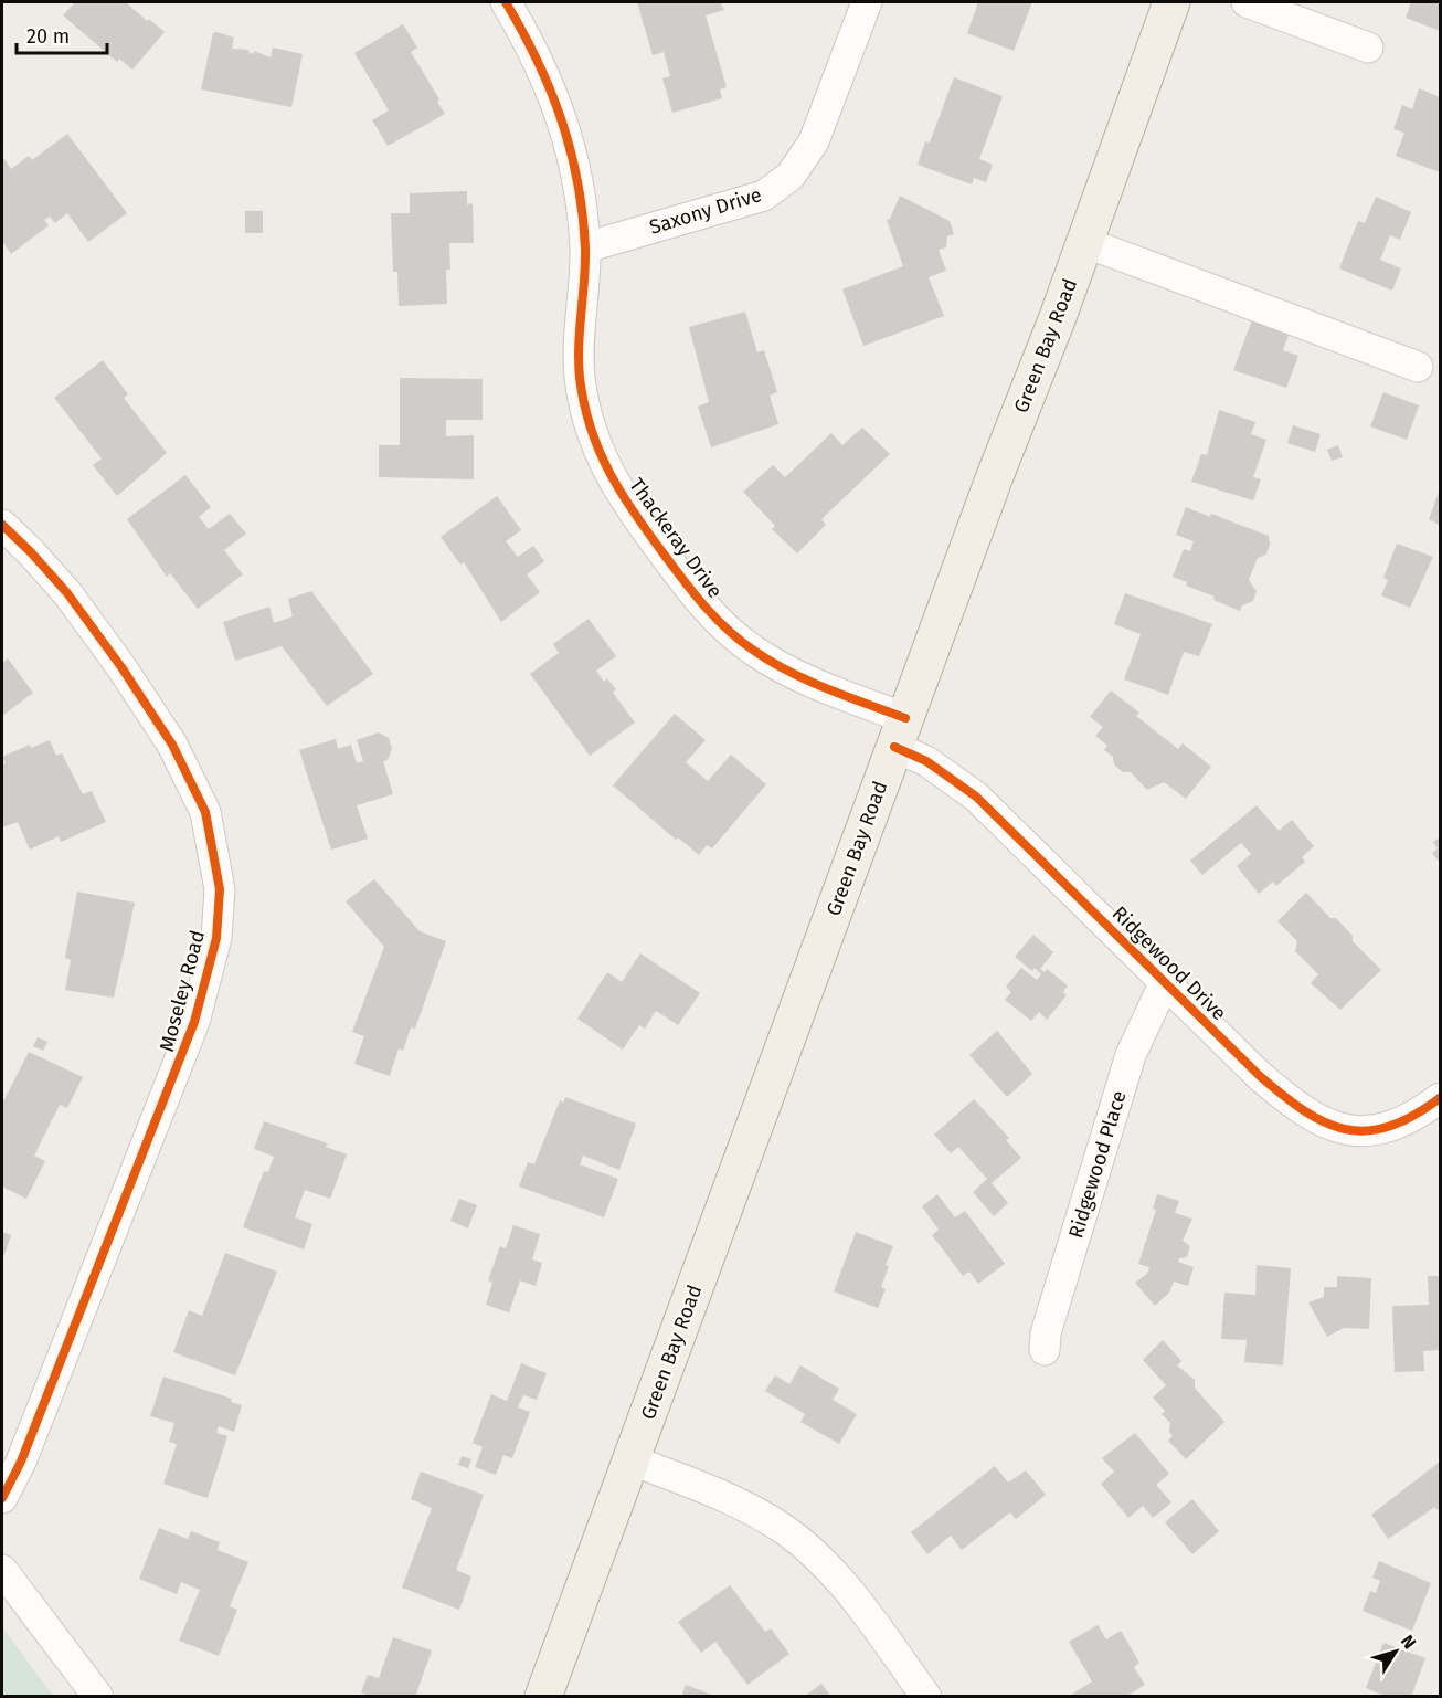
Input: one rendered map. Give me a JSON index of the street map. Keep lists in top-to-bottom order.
{
  "streets": {
    "main road": ["Green Bay Road"],
    "street": [
      "Saxony Drive",
      "Thackeray Drive",
      "Ridgewood Drive",
      "Moseley Road",
      "Ridgewood Place"
    ]
  },
  "crossings": [
    ["Saxony Drive", "Thackeray Drive"],
    ["Green Bay Road", "Thackeray Drive"],
    ["Green Bay Road", "Ridgewood Drive"],
    ["Thackeray Drive", "Ridgewood Drive"],
    ["Ridgewood Drive", "Ridgewood Place"]
  ],
  "scale_bar": "20 m",
  "north": "top right"
}
